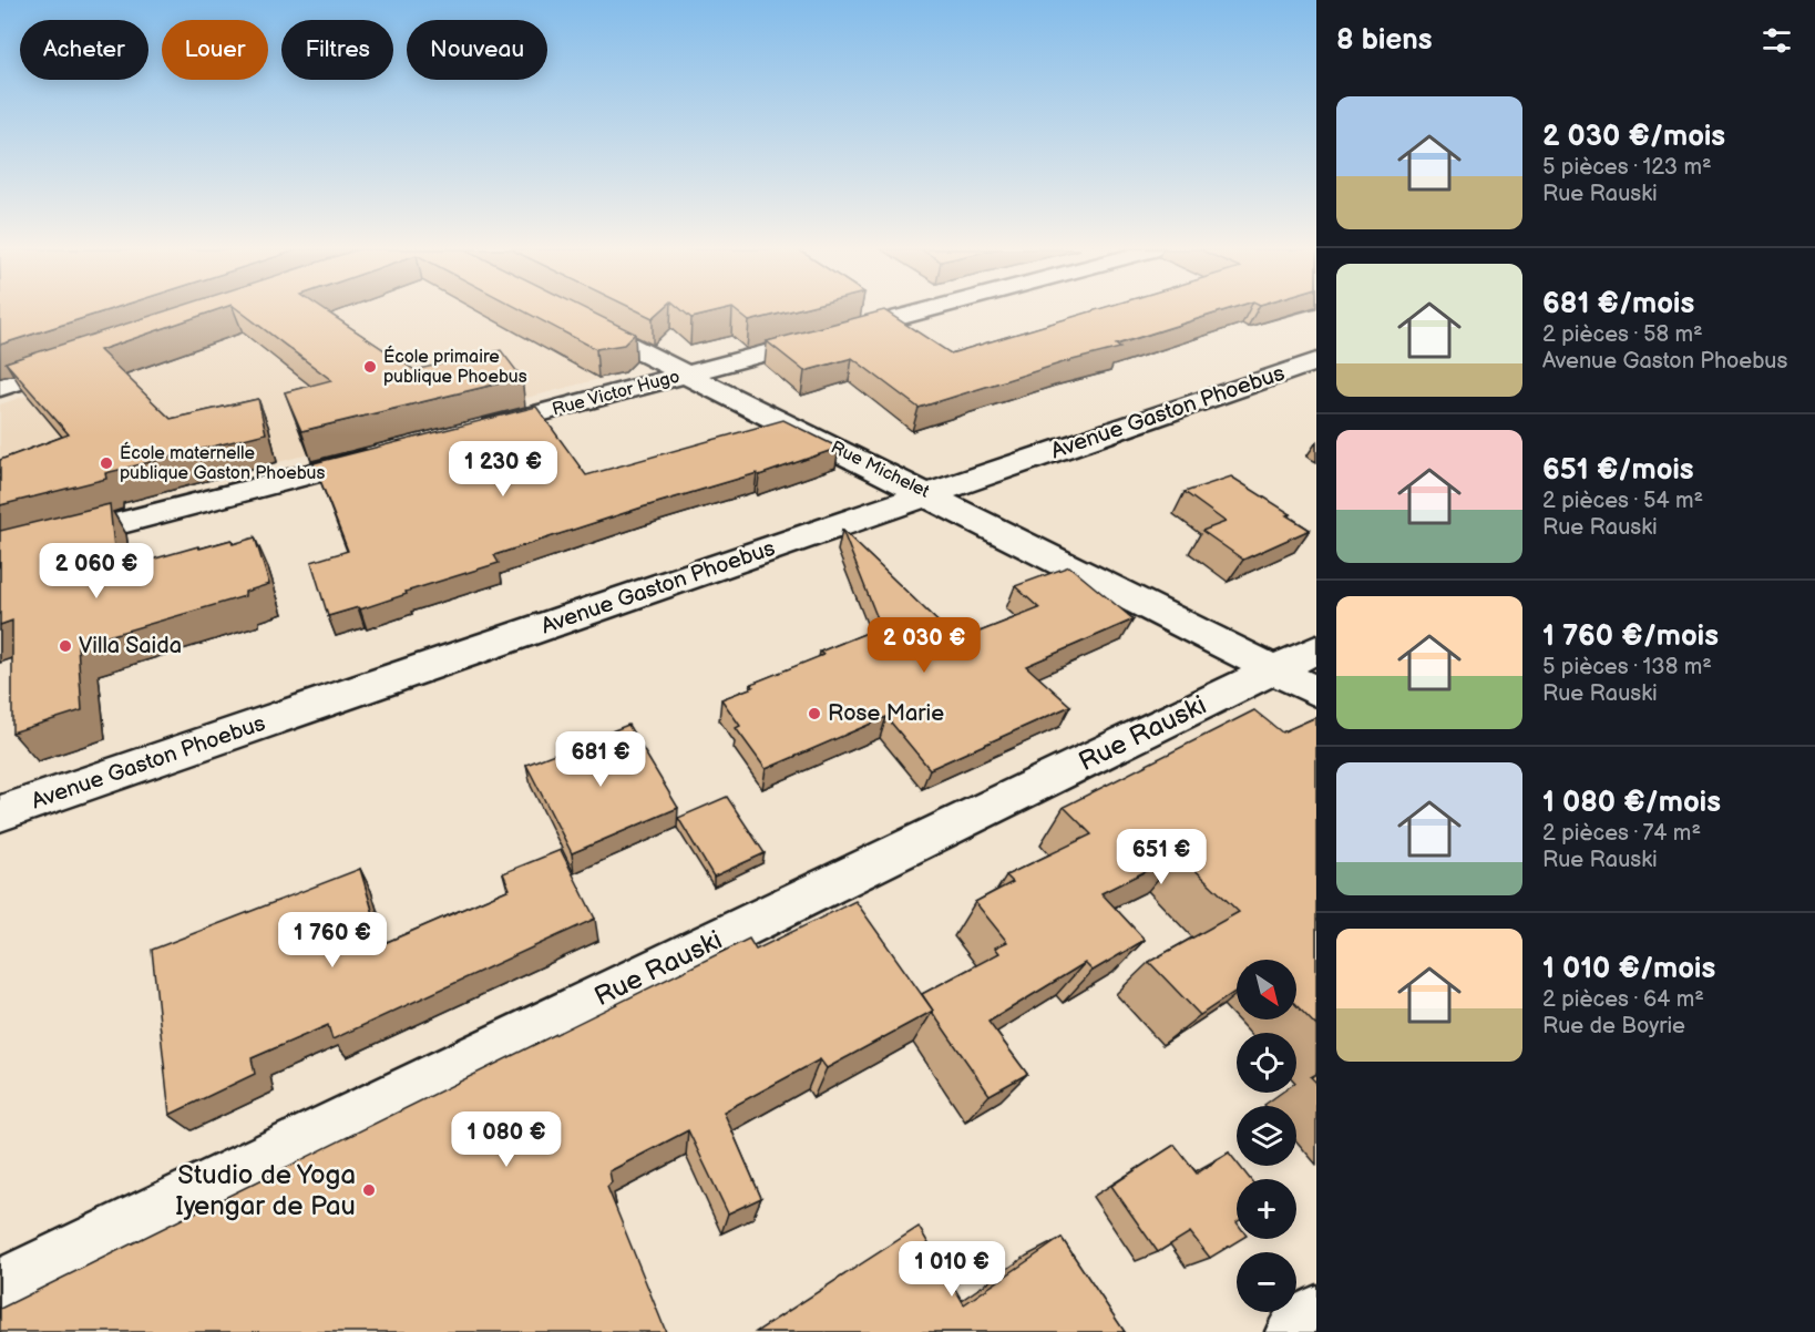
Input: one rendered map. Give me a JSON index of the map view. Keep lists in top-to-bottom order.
{
  "streets": {
    "street": [
      "Rue Victor Hugo",
      "Avenue Gaston Phoebus",
      "Rue Michelet",
      "Rue Rauski"
    ]
  },
  "crossings": [
    ["Rue Victor Hugo", "Rue Michelet"],
    ["Avenue Gaston Phoebus", "Rue Michelet"],
    ["Rue Michelet", "Rue Rauski"]
  ],
  "places": [
    "École primaire publique Phoebus",
    "École maternelle publique Gaston Phoebus",
    "Villa Saida",
    "Rose Marie",
    "Studio de Yoga Iyengar de Pau"
  ],
  "north": "bottom right",
  "page": {
    "heading": "8 biens",
    "chip": [
      "Acheter",
      "Louer",
      "Filtres",
      "Nouveau"
    ],
    "list": [
      {
        "name": "2 030 €/mois",
        "note": "5 pièces · 123 m² · Rue Rauski"
      },
      {
        "name": "681 €/mois",
        "note": "2 pièces · 58 m² · Avenue Gaston Phoebus"
      },
      {
        "name": "651 €/mois",
        "note": "2 pièces · 54 m² · Rue Rauski"
      },
      {
        "name": "1 760 €/mois",
        "note": "5 pièces · 138 m² · Rue Rauski"
      },
      {
        "name": "1 080 €/mois",
        "note": "2 pièces · 74 m² · Rue Rauski"
      },
      {
        "name": "1 010 €/mois",
        "note": "2 pièces · 64 m² · Rue de Boyrie"
      }
    ],
    "price": [
      "1 230 €",
      "2 060 €",
      "2 030 €",
      "681 €",
      "651 €",
      "1 760 €",
      "1 080 €",
      "1 010 €"
    ],
    "map_buttons": ["+", "−"]
  }
}
